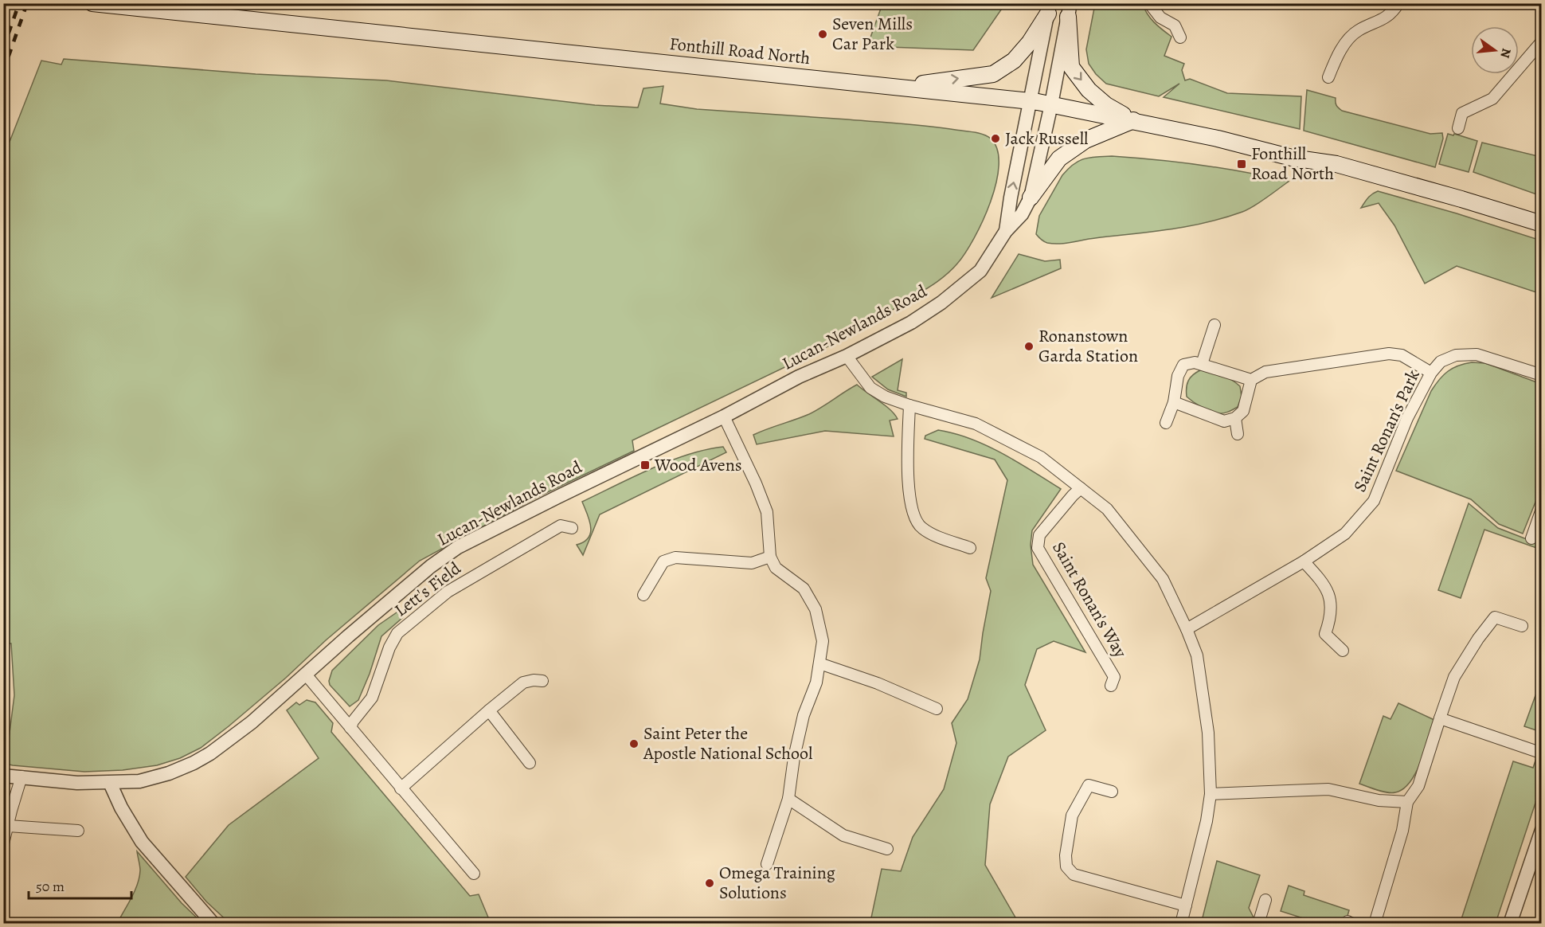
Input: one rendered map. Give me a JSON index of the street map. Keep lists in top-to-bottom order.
{
  "streets": {
    "main road": ["Fonthill Road North"],
    "street": [
      "Lucan-Newlands Road",
      "Saint Ronan's Park",
      "Lett's Field",
      "Saint Ronan's Way"
    ]
  },
  "crossings": [
    ["Fonthill Road North", "Lucan-Newlands Road"]
  ],
  "places": {
    "other": [
      "Seven Mills Car Park",
      "Jack Russell",
      "Ronanstown Garda Station",
      "Saint Peter the Apostle National School",
      "Omega Training Solutions"
    ],
    "transit": ["Fonthill Road North", "Wood Avens"]
  },
  "scale_bar": "50 m",
  "north": "right"
}
